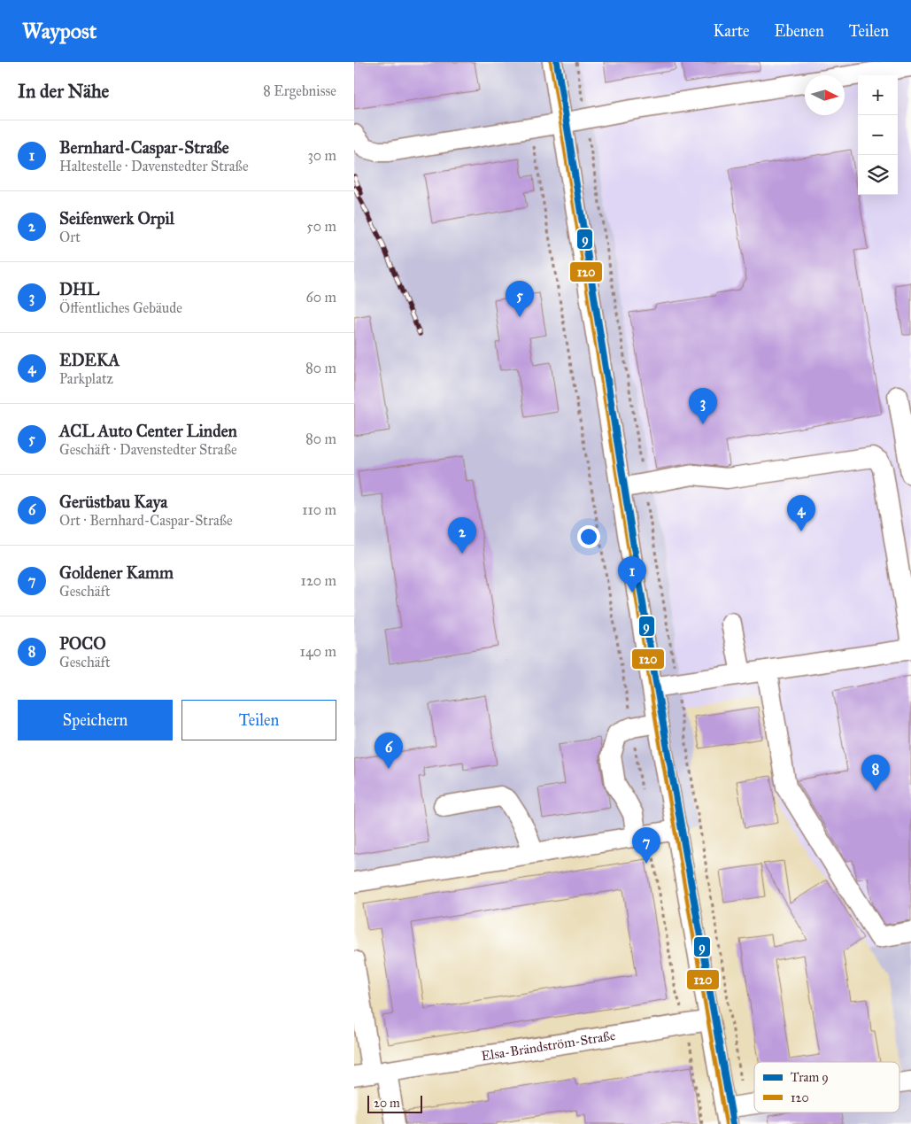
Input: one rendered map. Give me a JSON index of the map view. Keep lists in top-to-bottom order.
{
  "streets": {
    "street": ["Elsa-Brändström-Straße"]
  },
  "lines": ["tram line 9", "transit line 120"],
  "legend": ["Tram 9", "120"],
  "scale_bar": "20 m",
  "north": "right",
  "page": {
    "header": "Waypost",
    "nav": ["Karte", "Ebenen", "Teilen"],
    "heading": ["In der Nähe", "8 Ergebnisse"],
    "map_buttons": ["+", "−"],
    "list": [
      {
        "mark": "1",
        "name": "Bernhard-Caspar-Straße",
        "note": "Haltestelle · Davenstedter Straße",
        "value": "30 m"
      },
      {
        "mark": "2",
        "name": "Seifenwerk Orpil",
        "note": "Ort",
        "value": "50 m"
      },
      {
        "mark": "3",
        "name": "DHL",
        "note": "Öffentliches Gebäude",
        "value": "60 m"
      },
      {
        "mark": "4",
        "name": "EDEKA",
        "note": "Parkplatz",
        "value": "80 m"
      },
      {
        "mark": "5",
        "name": "ACL Auto Center Linden",
        "note": "Geschäft · Davenstedter Straße",
        "value": "80 m"
      },
      {
        "mark": "6",
        "name": "Gerüstbau Kaya",
        "note": "Ort · Bernhard-Caspar-Straße",
        "value": "110 m"
      },
      {
        "mark": "7",
        "name": "Goldener Kamm",
        "note": "Geschäft",
        "value": "120 m"
      },
      {
        "mark": "8",
        "name": "POCO",
        "note": "Geschäft",
        "value": "140 m"
      }
    ],
    "pins": [
      "5",
      "3",
      "4",
      "2",
      "1",
      "6",
      "8",
      "7"
    ],
    "buttons": ["Speichern", "Teilen"],
    "scale": "20 m"
  }
}
